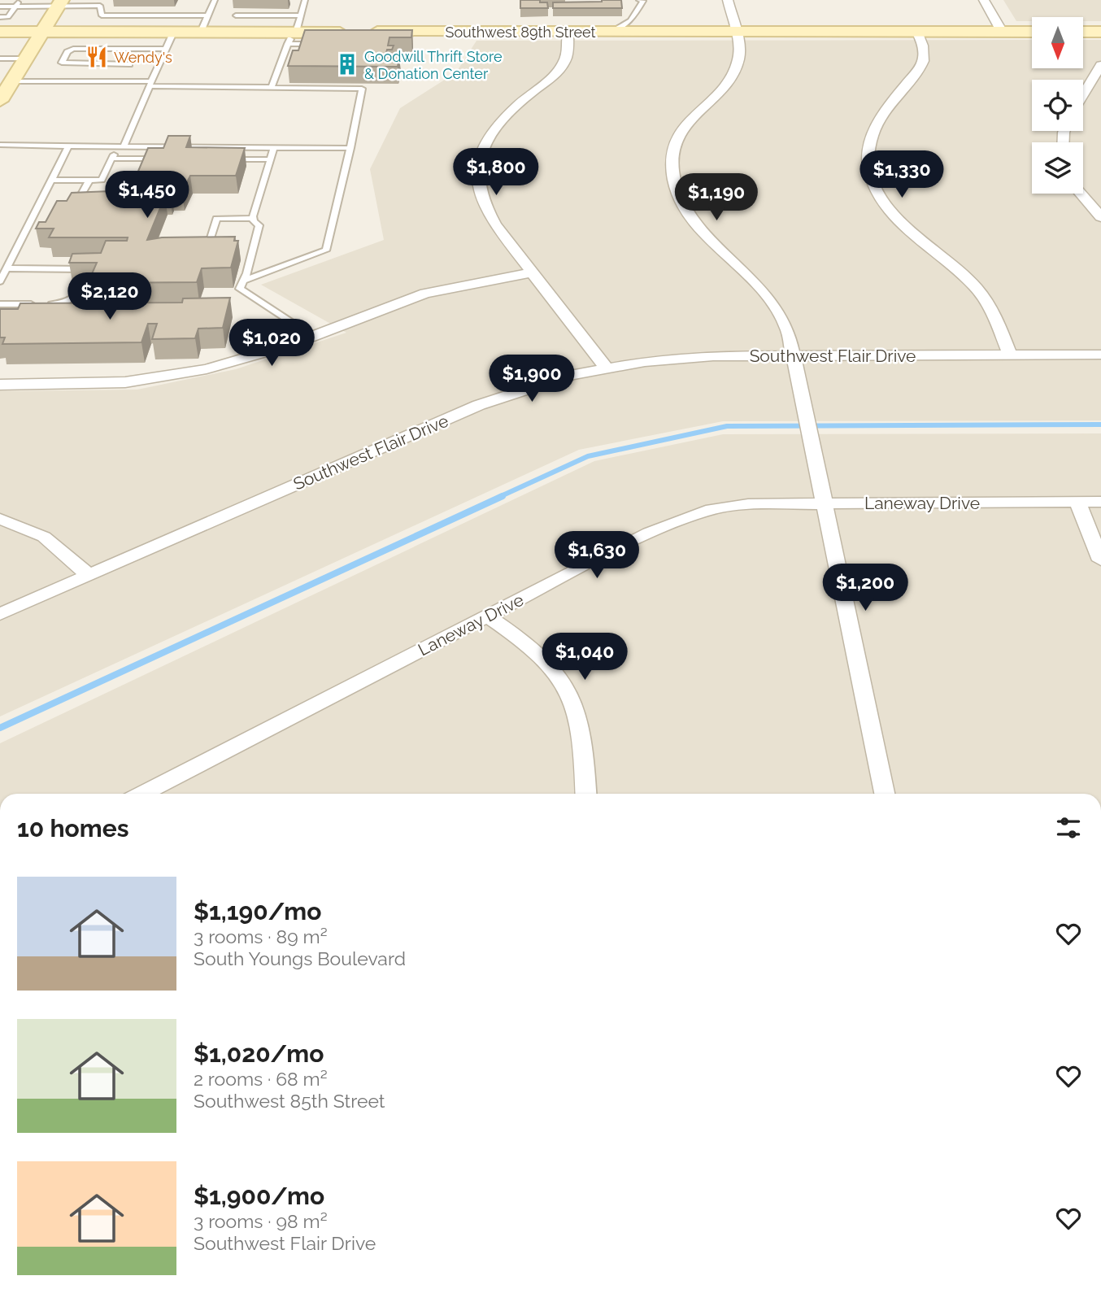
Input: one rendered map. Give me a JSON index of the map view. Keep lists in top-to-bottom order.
{
  "streets": {
    "main road": ["Southwest 89th Street"],
    "street": ["Southwest Flair Drive", "Laneway Drive"]
  },
  "places": {
    "restaurant": ["Wendy's"],
    "building": ["Goodwill Thrift Store & Donation Center"]
  },
  "north": "bottom",
  "page": {
    "price": [
      "$1,800",
      "$1,330",
      "$1,450",
      "$1,190",
      "$2,120",
      "$1,020",
      "$1,900",
      "$1,630",
      "$1,200",
      "$1,040"
    ],
    "heading": "10 homes",
    "list": [
      {
        "name": "$1,190/mo",
        "note": "3 rooms · 89 m² · South Youngs Boulevard"
      },
      {
        "name": "$1,020/mo",
        "note": "2 rooms · 68 m² · Southwest 85th Street"
      },
      {
        "name": "$1,900/mo",
        "note": "3 rooms · 98 m² · Southwest Flair Drive"
      }
    ]
  }
}
